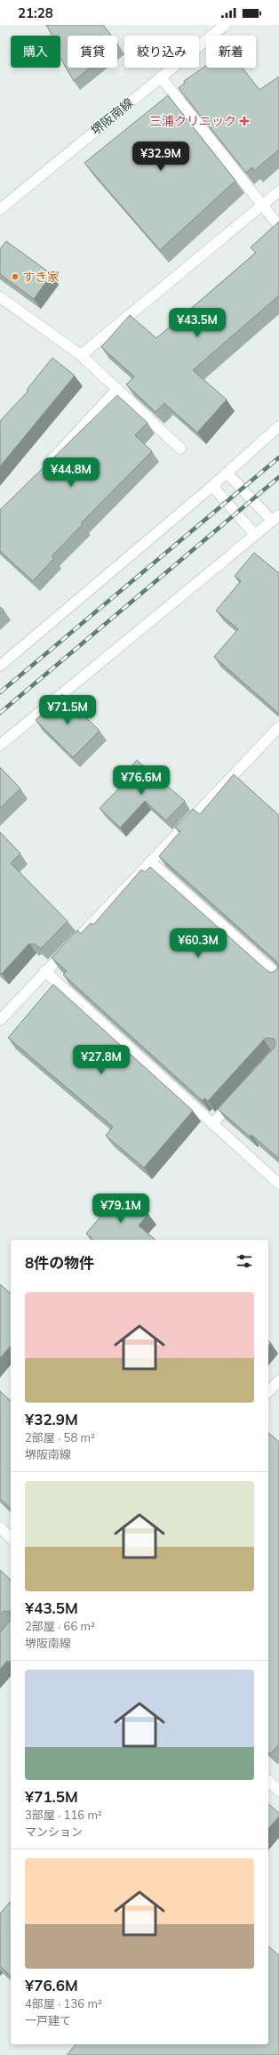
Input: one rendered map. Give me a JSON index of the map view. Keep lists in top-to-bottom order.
{
  "streets": {
    "street": ["堺阪南線"]
  },
  "places": {
    "health": ["三浦クリニック"],
    "other": ["すき家"]
  },
  "page": {
    "status": "21:28",
    "chip": [
      "購入",
      "賃貸",
      "絞り込み",
      "新着"
    ],
    "price": [
      "¥32.9M",
      "¥43.5M",
      "¥44.8M",
      "¥71.5M",
      "¥76.6M",
      "¥60.3M",
      "¥27.8M",
      "¥79.1M"
    ],
    "heading": "8件の物件",
    "list": [
      {
        "name": "¥32.9M",
        "note": "2部屋 · 58 m² · 堺阪南線"
      },
      {
        "name": "¥43.5M",
        "note": "2部屋 · 66 m² · 堺阪南線"
      },
      {
        "name": "¥71.5M",
        "note": "3部屋 · 116 m² · マンション"
      },
      {
        "name": "¥76.6M",
        "note": "4部屋 · 136 m² · 一戸建て"
      }
    ]
  }
}
